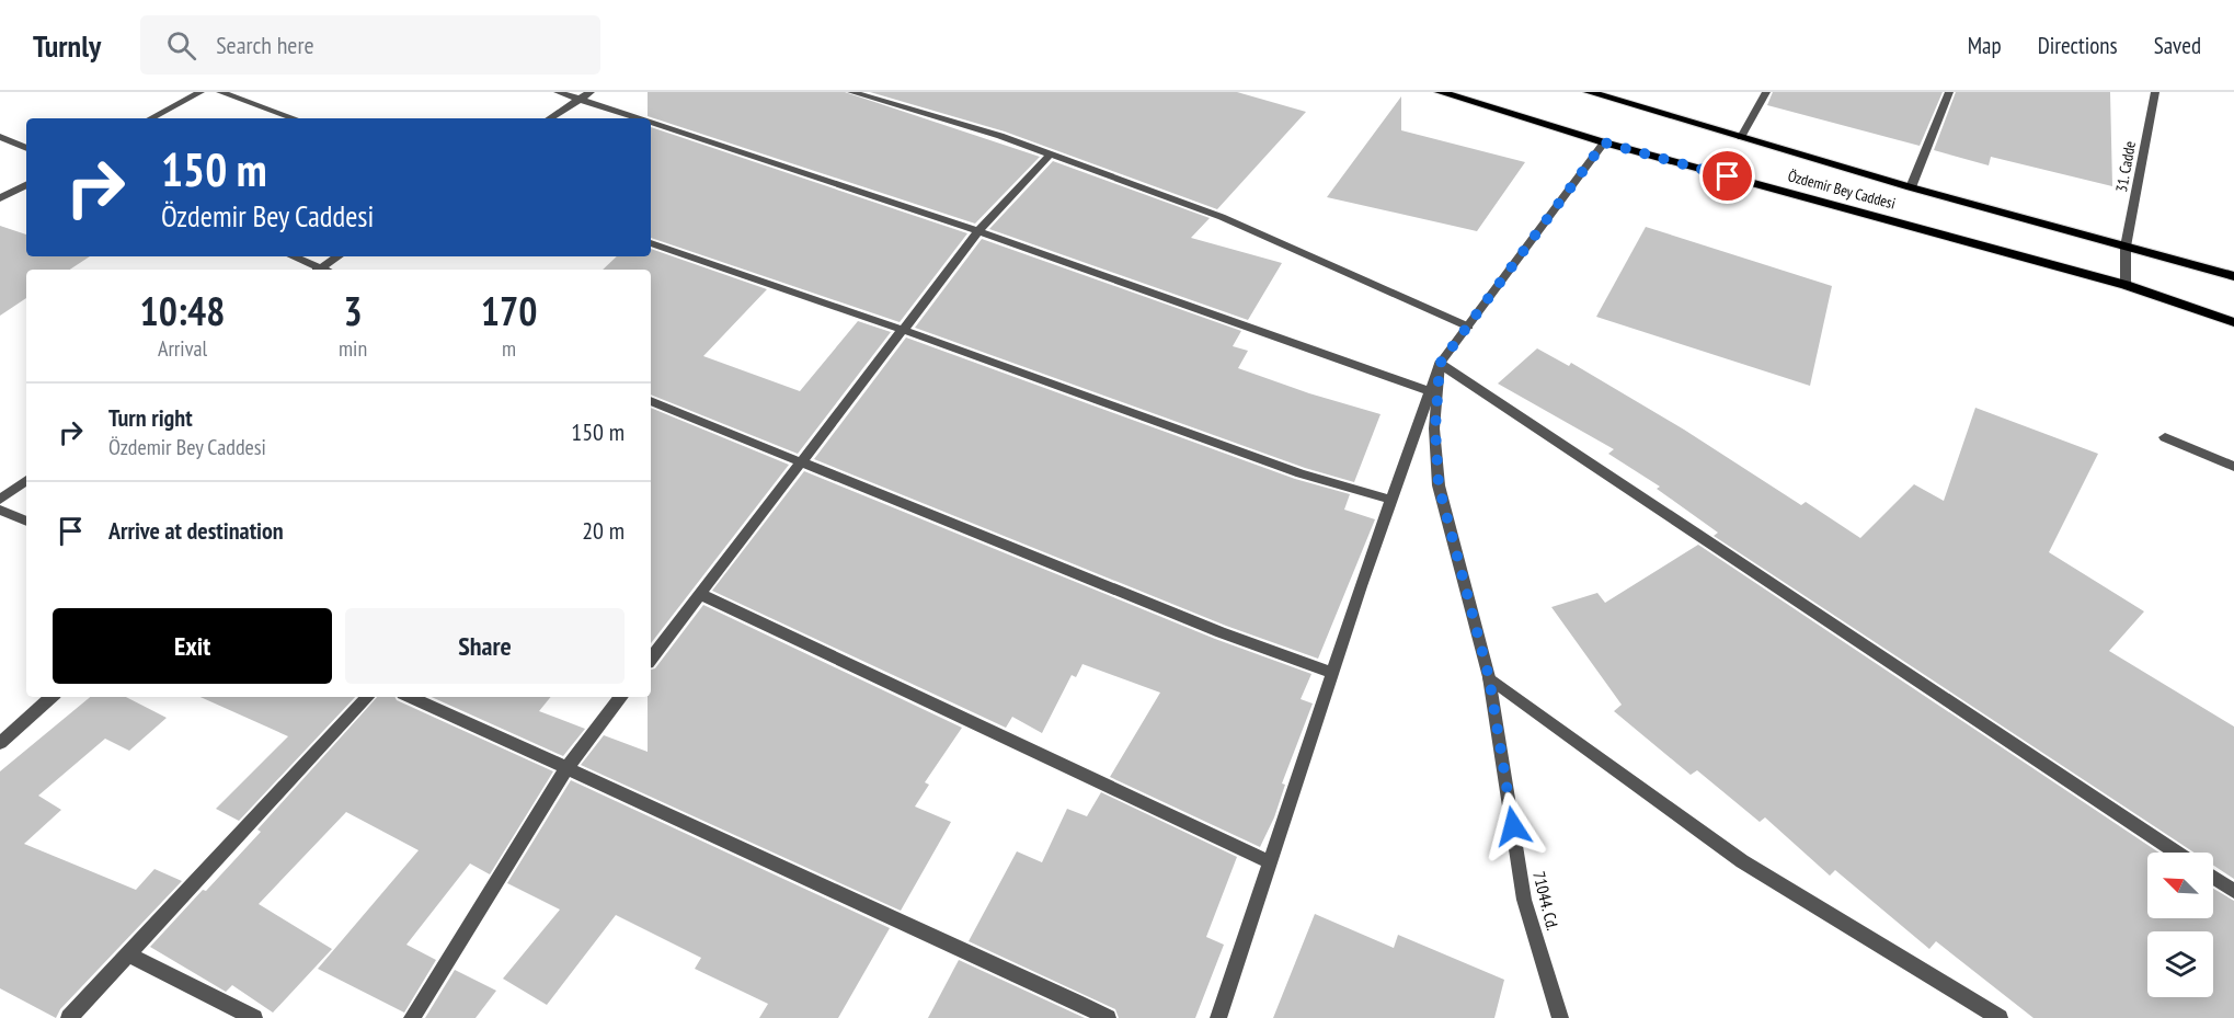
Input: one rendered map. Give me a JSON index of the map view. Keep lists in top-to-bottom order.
{
  "streets": {
    "main road": ["Özdemir Bey Caddesi"],
    "street": ["31. Cadde", "71044. Cd."]
  },
  "crossings": [
    ["31. Cadde", "Özdemir Bey Caddesi"]
  ],
  "north": "top left",
  "page": {
    "header": "Turnly",
    "search": "Search here",
    "nav": ["Map", "Directions", "Saved"],
    "turn": ["150 m", "Özdemir Bey Caddesi"],
    "eta": [
      "10:48",
      "Arrival",
      "3",
      "min",
      "170",
      "m"
    ],
    "list": [
      {
        "name": "Turn right",
        "note": "Özdemir Bey Caddesi",
        "value": "150 m"
      },
      {
        "name": "Arrive at destination",
        "value": "20 m"
      }
    ],
    "buttons": ["Exit", "Share"]
  }
}
